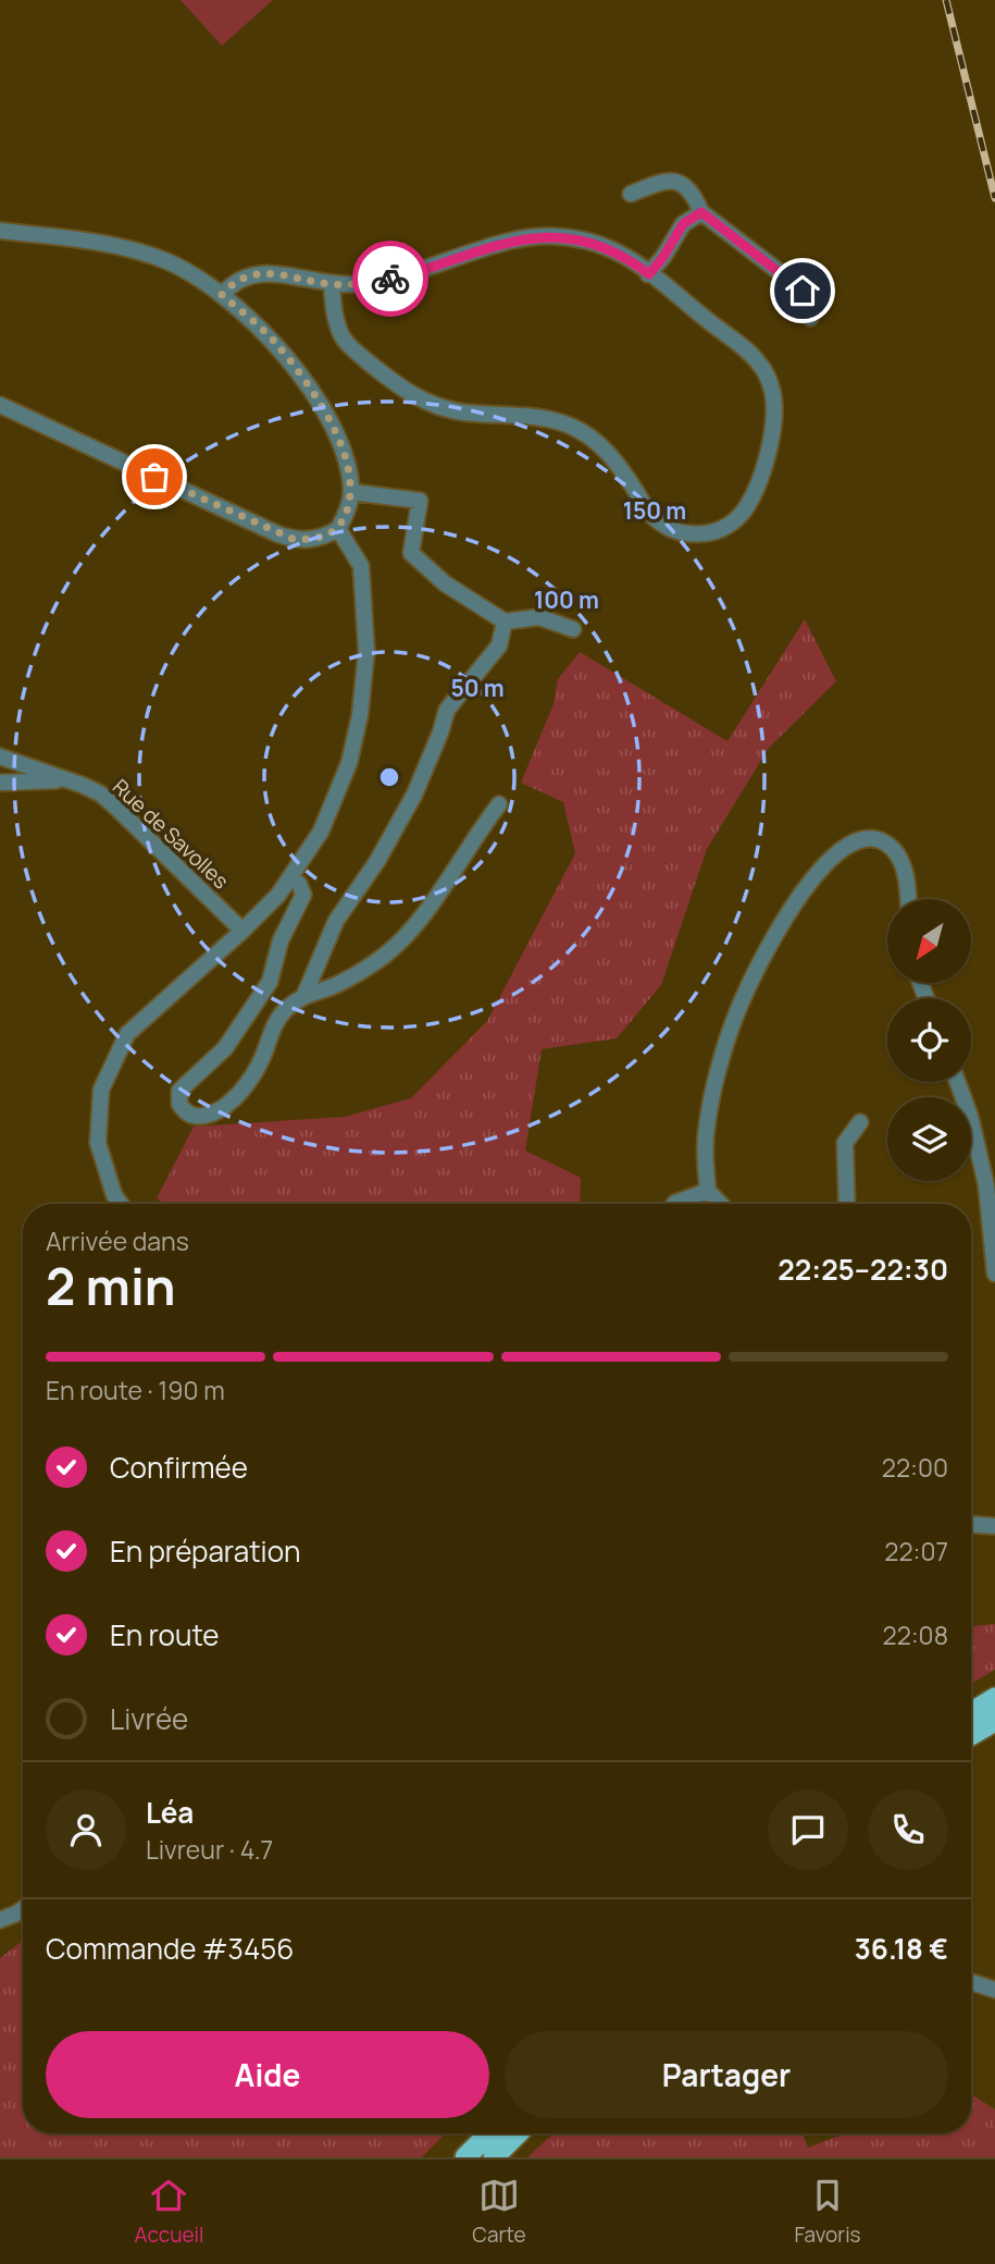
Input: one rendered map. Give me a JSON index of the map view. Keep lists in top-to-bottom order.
{
  "streets": {
    "street": ["Rue de Savolles"]
  },
  "north": "bottom left",
  "page": {
    "heading": ["2 min", "Arrivée dans", "22:25–22:30"],
    "panel": [
      "Léa",
      "Livreur · 4.7",
      "Commande #3456",
      "36.18 €"
    ],
    "bar": "En route · 190 m",
    "list": [
      ["Confirmée", "22:00"],
      ["En préparation", "22:07"],
      ["En route", "22:08"],
      "Livrée"
    ],
    "buttons": ["Aide", "Partager"],
    "tabs": ["Accueil", "Carte", "Favoris"]
  },
  "rings": ["150 m", "100 m", "50 m"]
}
